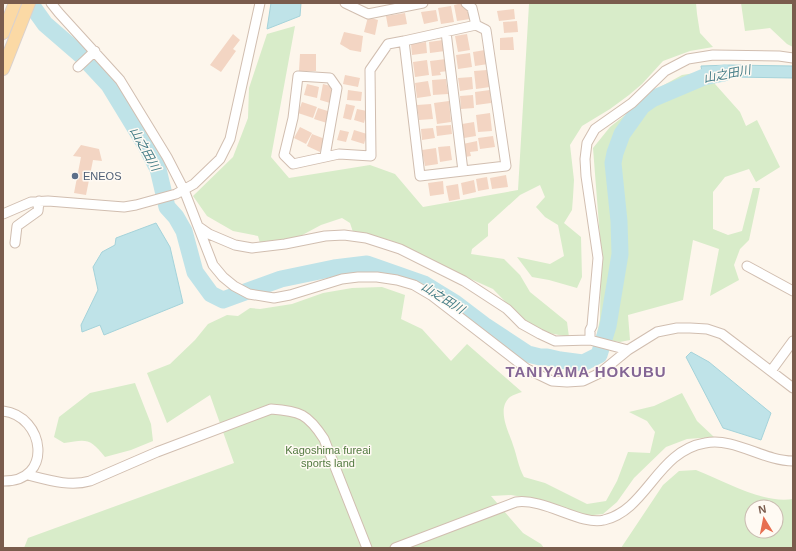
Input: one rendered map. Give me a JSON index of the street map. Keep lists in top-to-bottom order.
{
  "districts": ["TANIYAMA HOKUBU"],
  "water": ["山之田川"],
  "parks": ["Kagoshima fureai sports land"],
  "places": ["ENEOS"],
  "north": "top"
}
